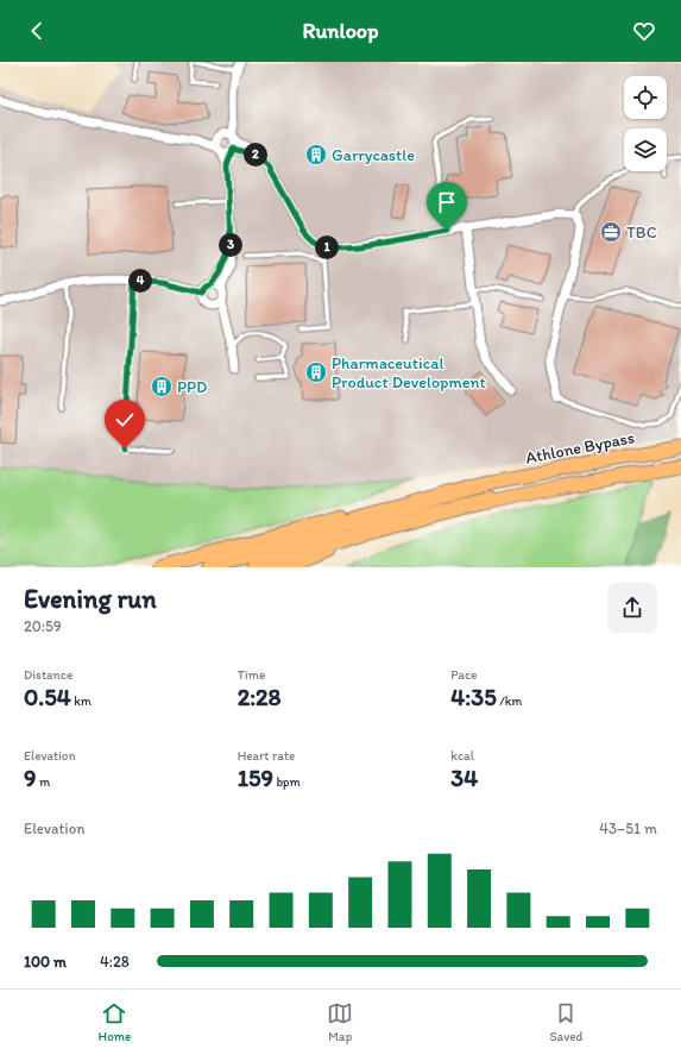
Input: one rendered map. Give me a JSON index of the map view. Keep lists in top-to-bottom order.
{
  "streets": {
    "highway": ["Athlone Bypass"]
  },
  "places": {
    "building": ["Garrycastle", "Pharmaceutical Product Development", "PPD"],
    "office": ["TBC"]
  },
  "page": {
    "header": "Runloop",
    "pins": [
      "2",
      "3",
      "1",
      "4"
    ],
    "heading": ["Evening run", "20:59"],
    "stats": [
      ["Distance", "0.54 km"],
      ["Time", "2:28"],
      ["Pace", "4:35 /km"],
      ["Elevation", "9 m"],
      ["Heart rate", "159 bpm"],
      ["kcal", "34"]
    ],
    "chart": ["Elevation", "43–51 m"],
    "list": [
      {
        "name": "100 m",
        "note": "4:28"
      }
    ],
    "tabs": ["Home", "Map", "Saved"]
  }
}
